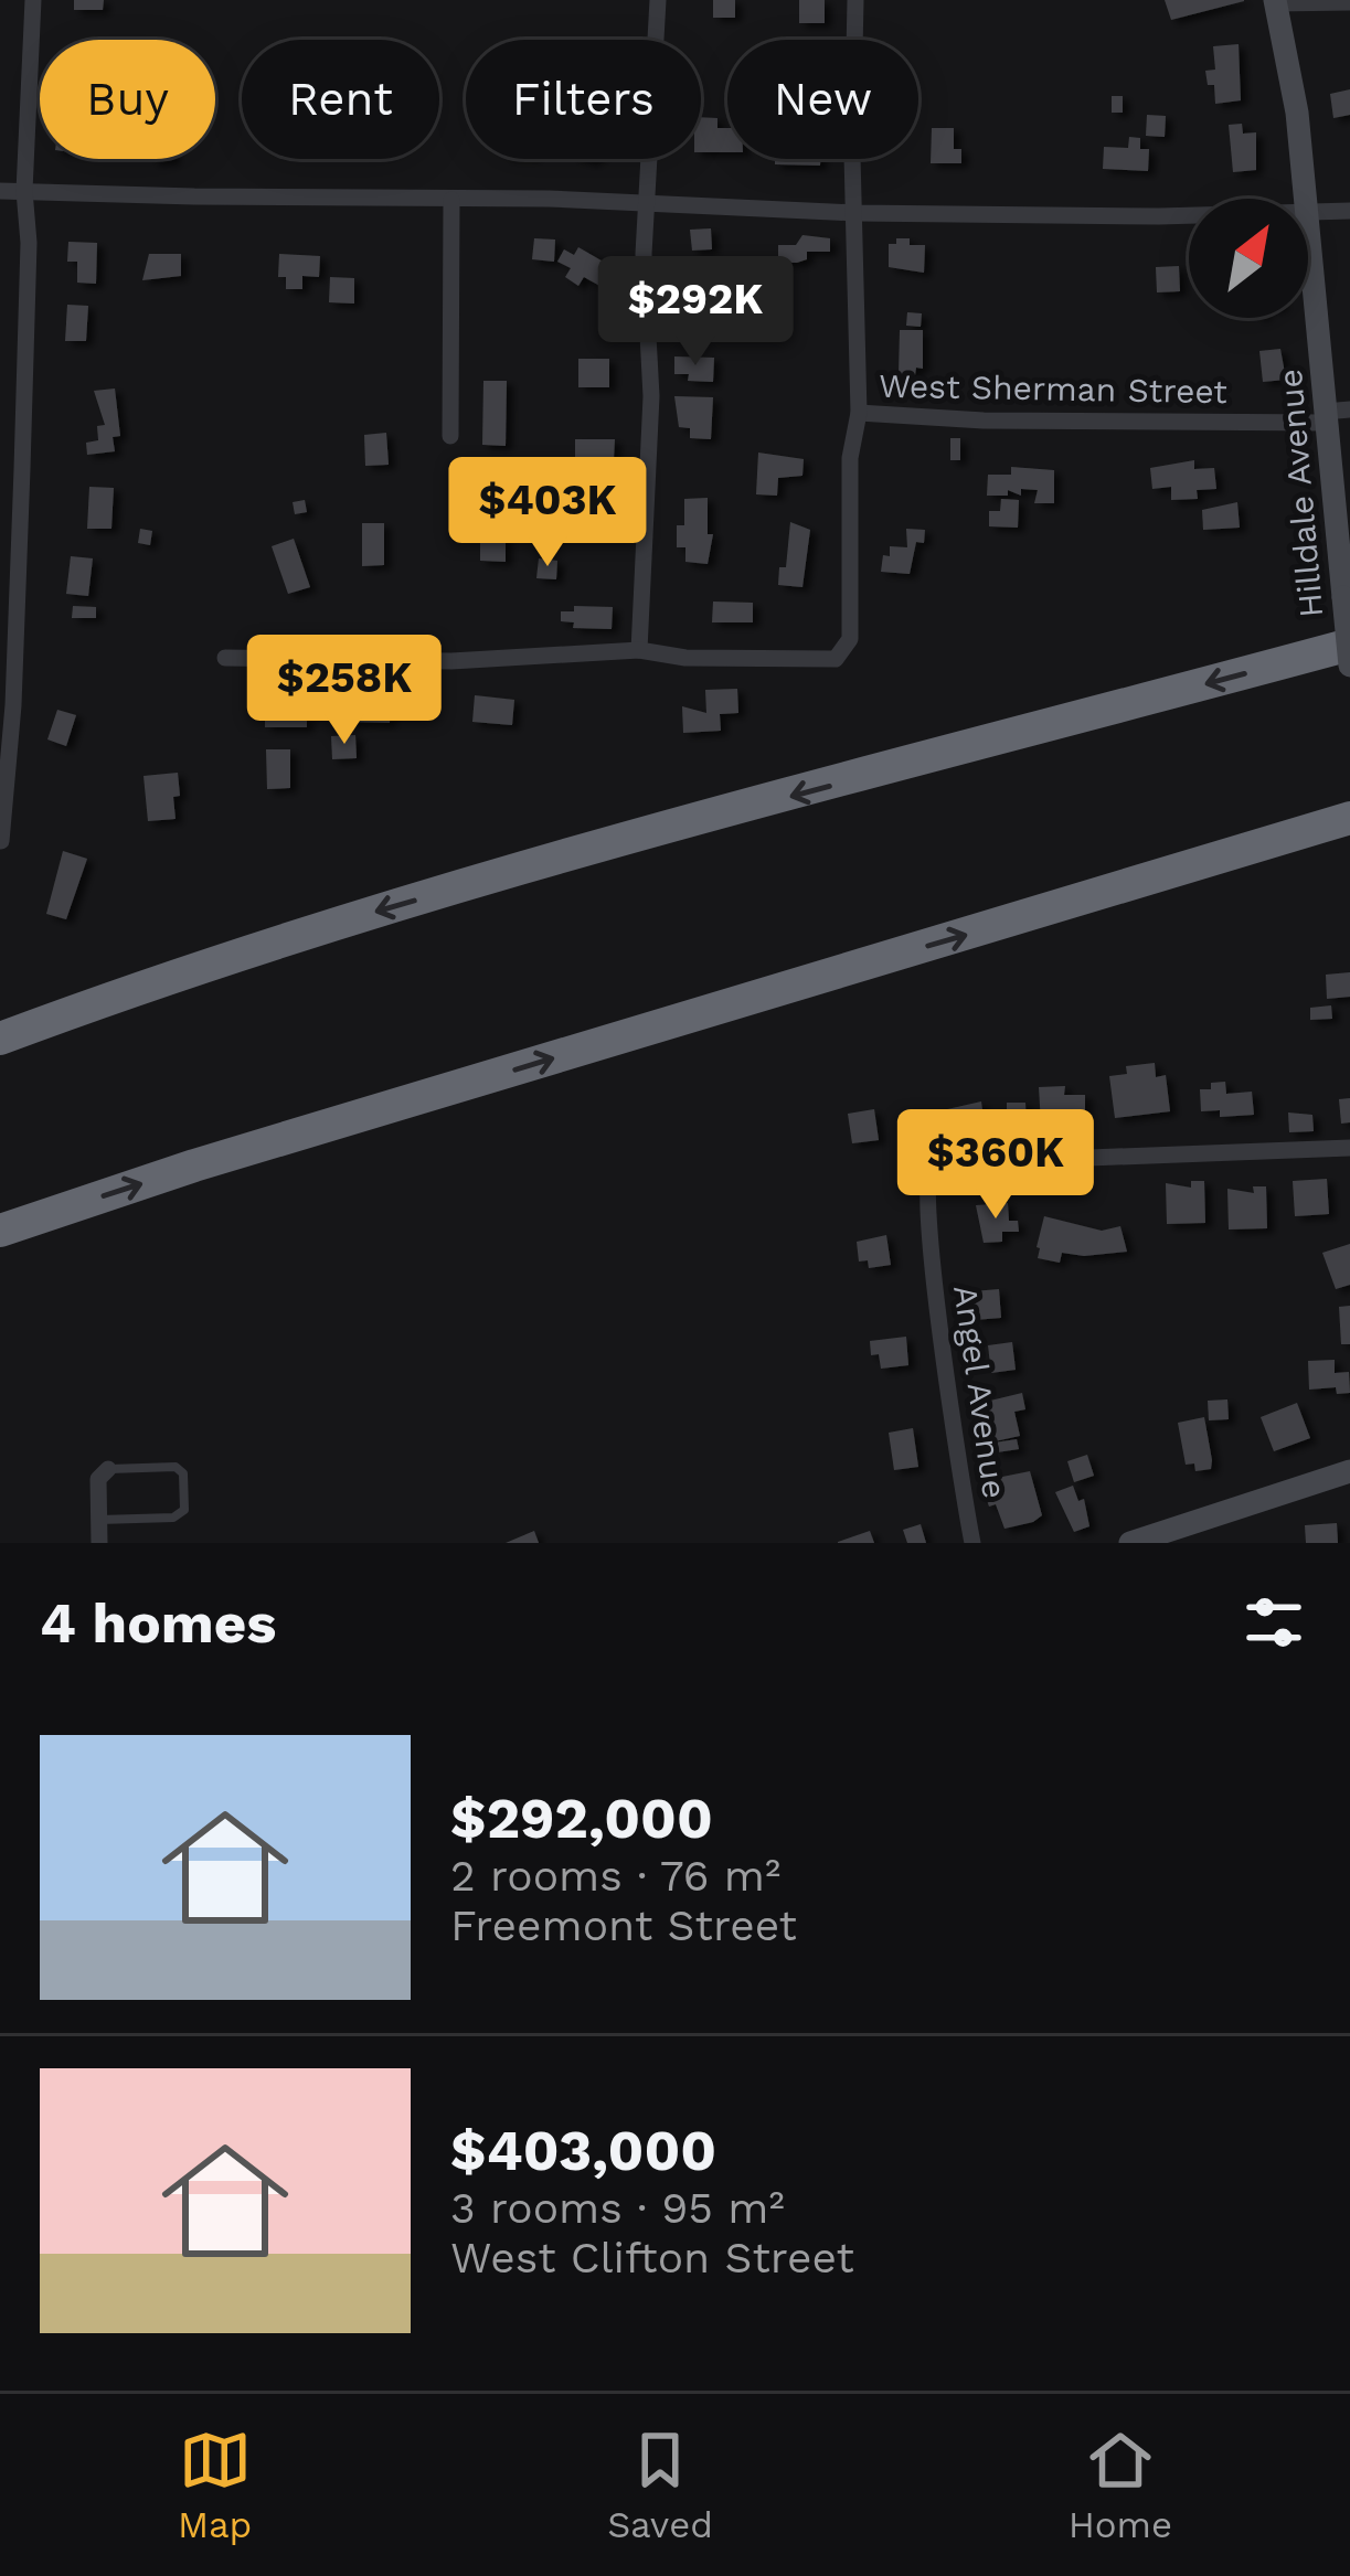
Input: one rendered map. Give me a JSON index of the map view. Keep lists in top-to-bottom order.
{
  "streets": {
    "main road": ["Hilldale Avenue"],
    "street": ["West Sherman Street", "Angel Avenue"]
  },
  "crossings": [
    ["West Sherman Street", "Hilldale Avenue"]
  ],
  "north": "top right",
  "page": {
    "chip": [
      "Buy",
      "Rent",
      "Filters",
      "New"
    ],
    "price": [
      "$292K",
      "$403K",
      "$258K",
      "$360K"
    ],
    "heading": "4 homes",
    "list": [
      {
        "name": "$292,000",
        "note": "2 rooms · 76 m² · Freemont Street"
      },
      {
        "name": "$403,000",
        "note": "3 rooms · 95 m² · West Clifton Street"
      }
    ],
    "tabs": ["Map", "Saved", "Home"]
  }
}
